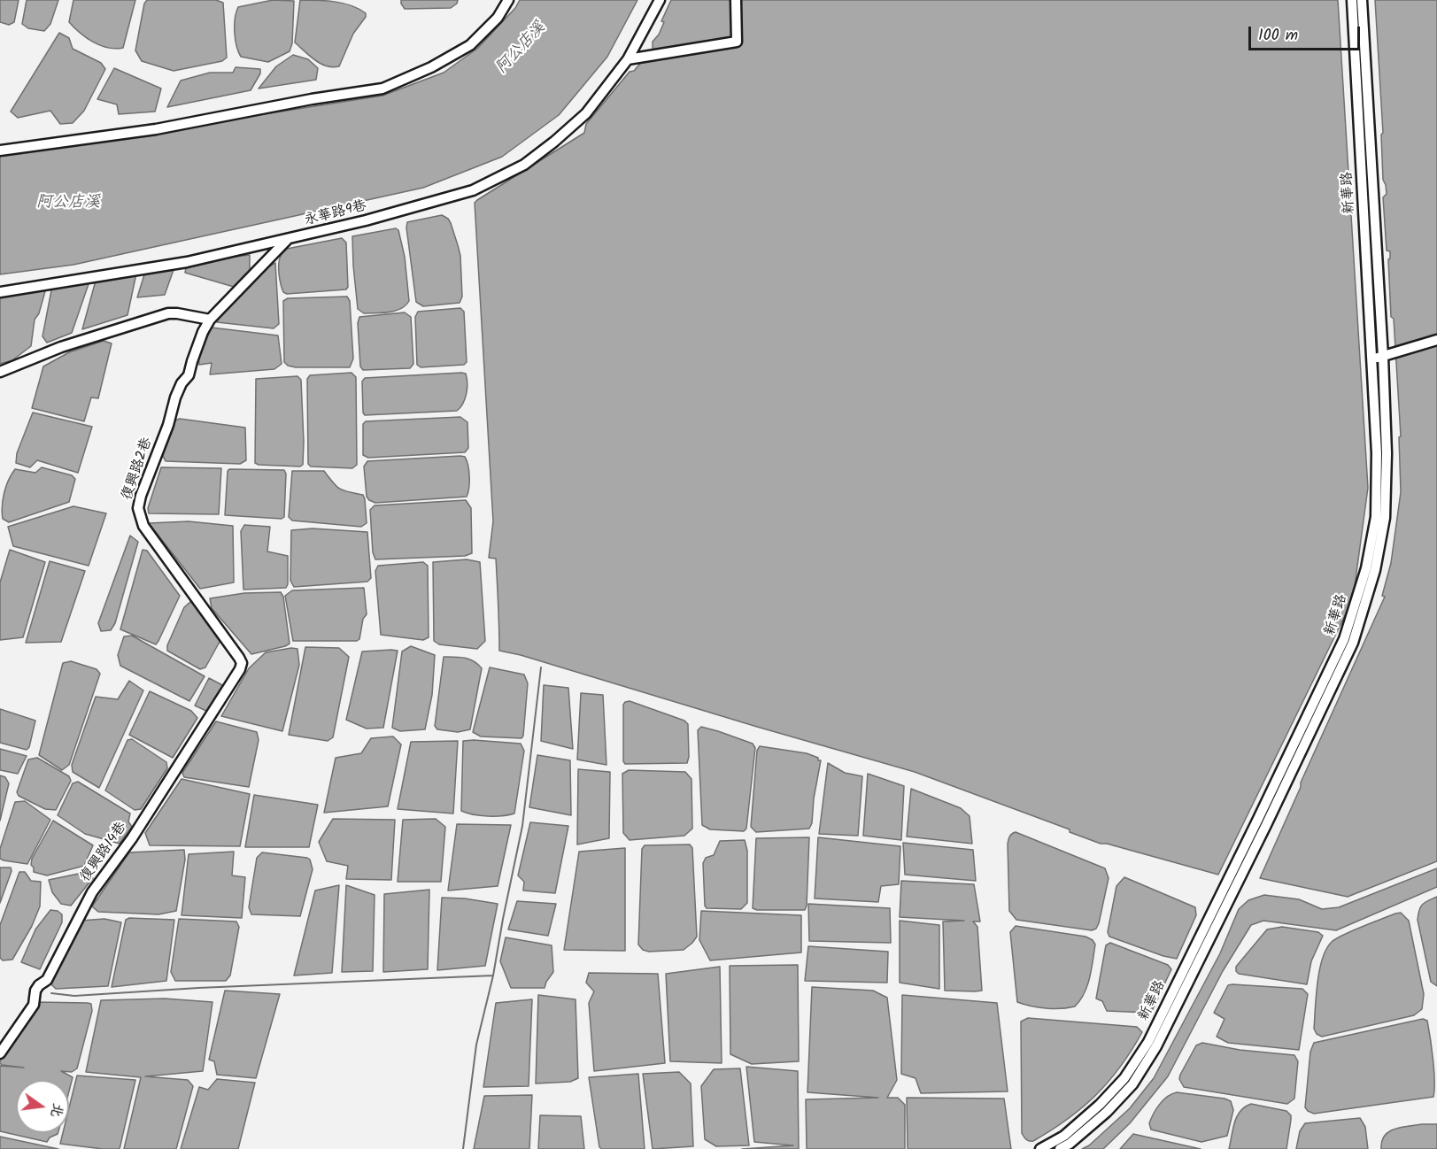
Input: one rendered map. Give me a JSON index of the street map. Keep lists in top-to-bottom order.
{
  "streets": {
    "street": [
      "新華路",
      "永華路9巷",
      "復興路2巷",
      "復興路14巷"
    ]
  },
  "crossings": [
    ["永華路9巷", "復興路2巷"],
    ["復興路2巷", "復興路14巷"]
  ],
  "water": ["阿公店溪"],
  "scale_bar": "100 m",
  "north": "right"
}
